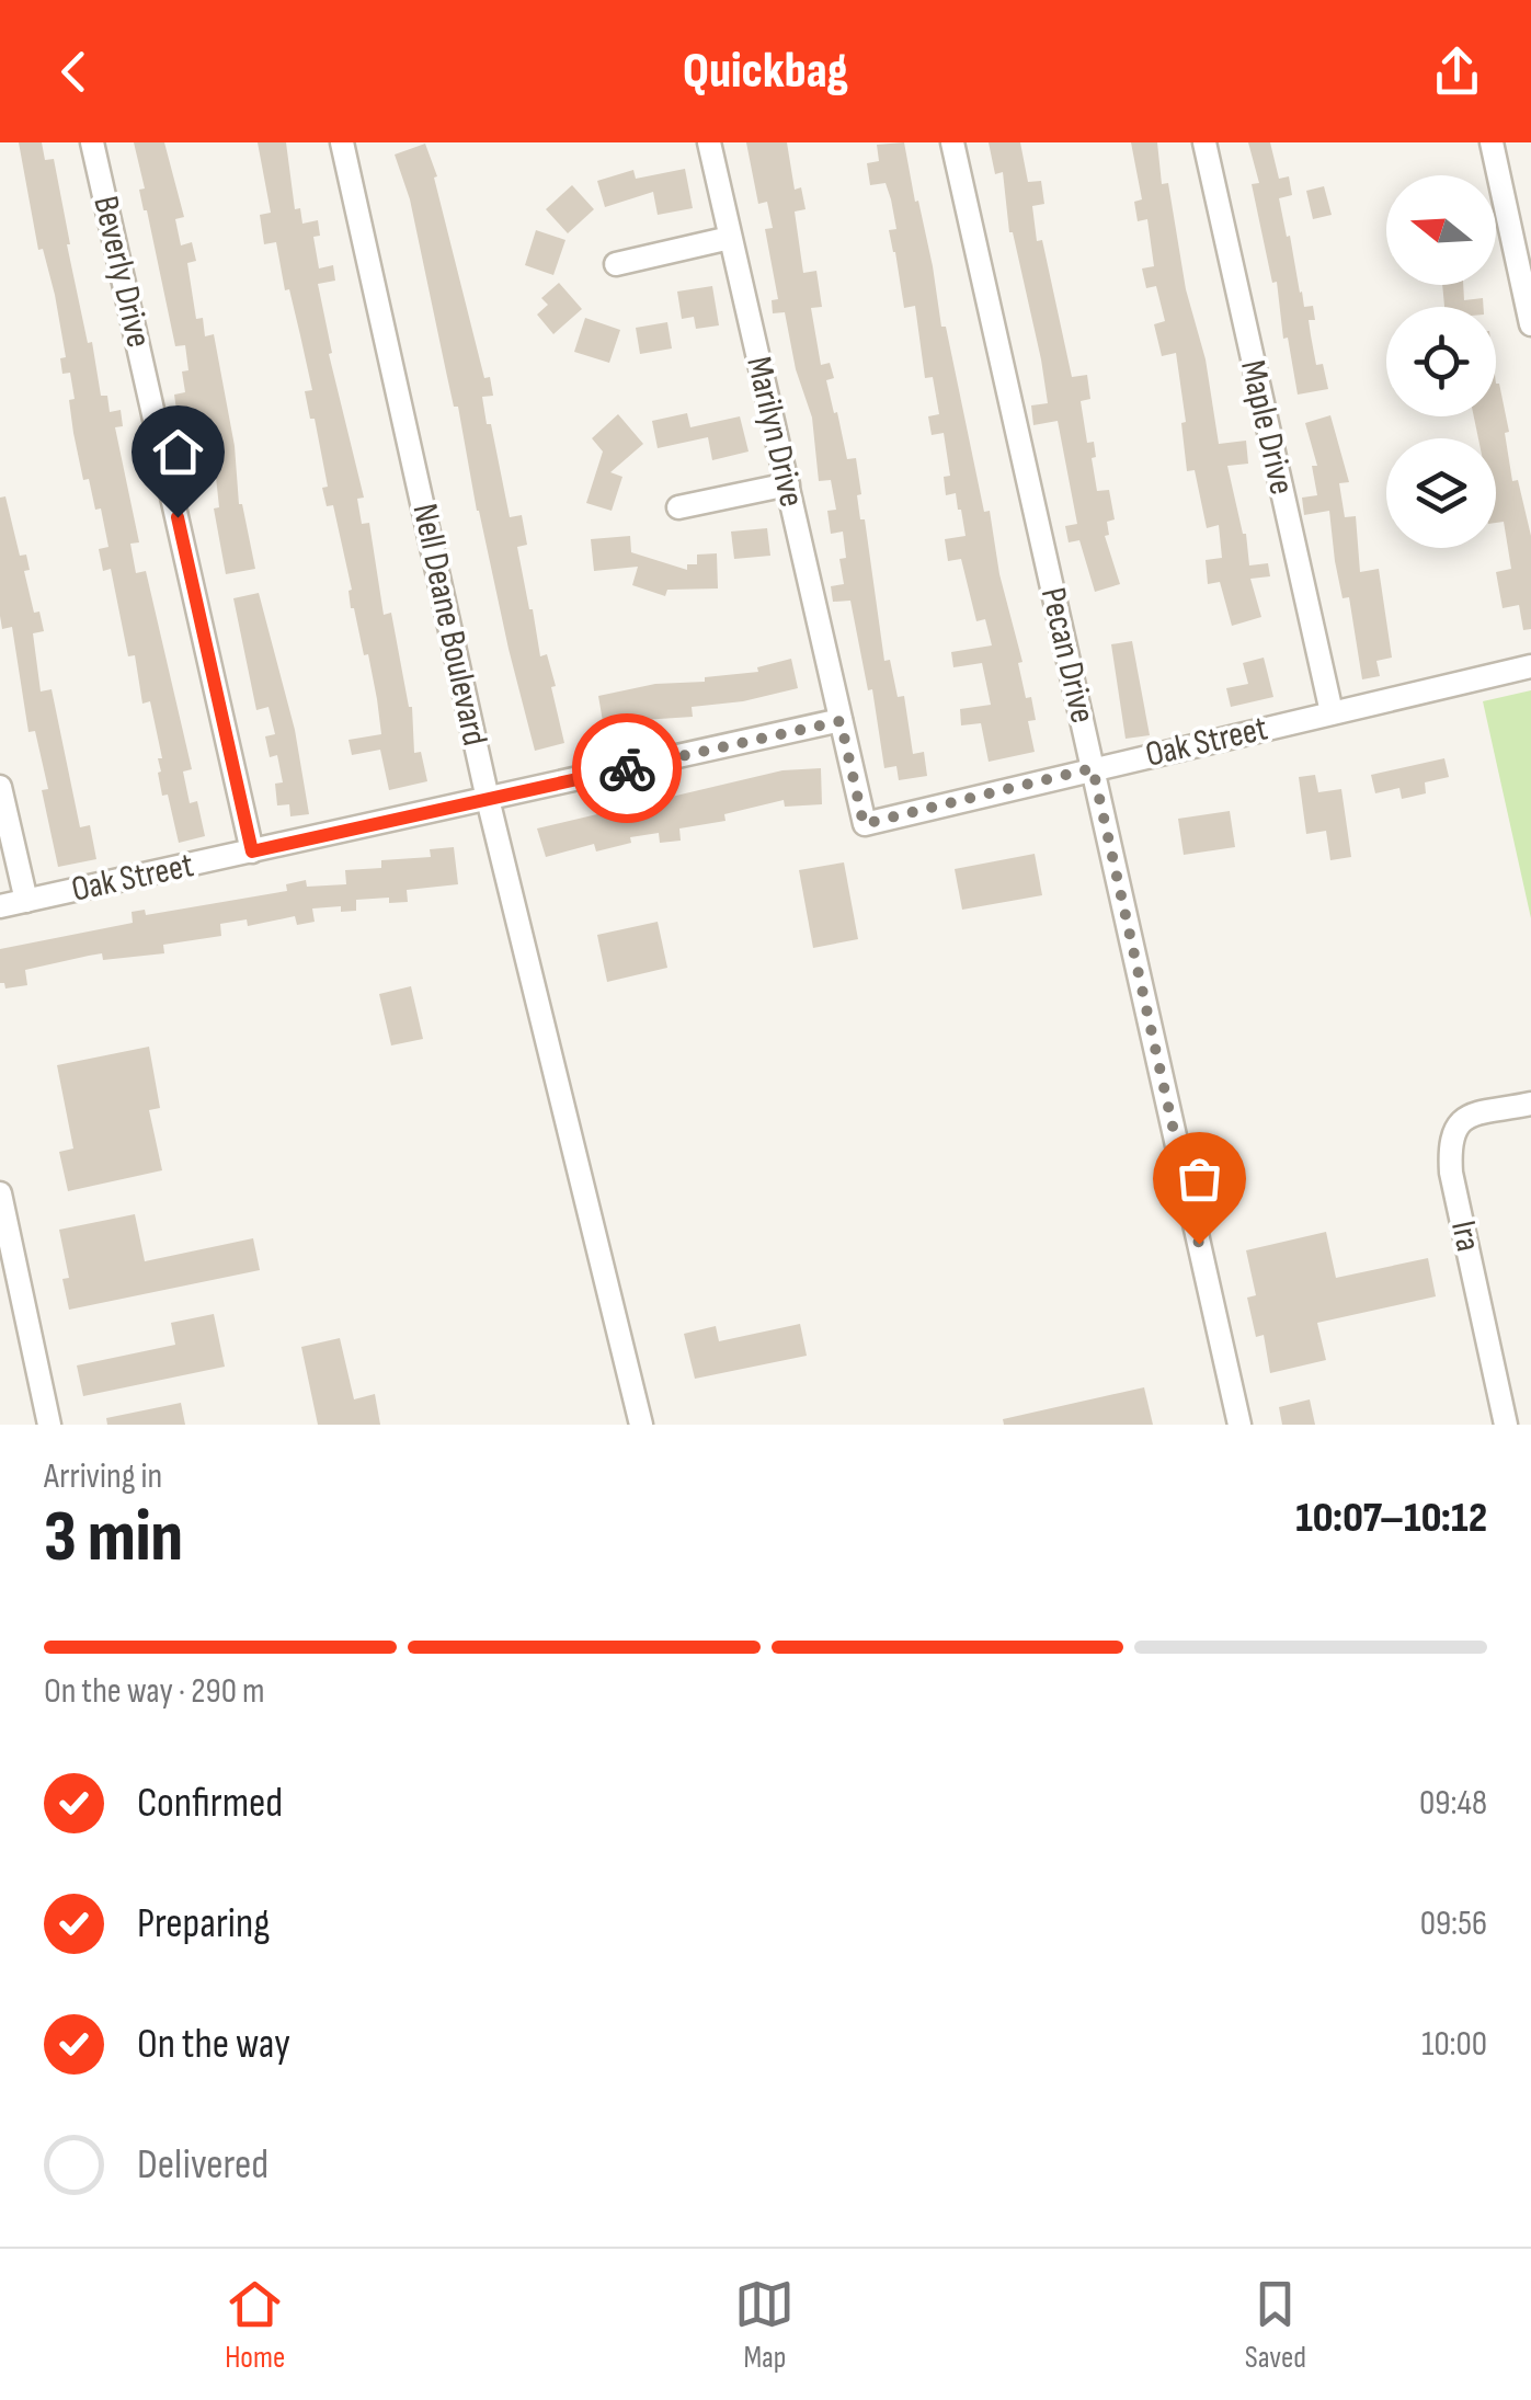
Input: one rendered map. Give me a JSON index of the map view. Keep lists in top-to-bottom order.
{
  "streets": {
    "street": [
      "Beverly Drive",
      "Maple Drive",
      "Marilyn Drive",
      "Nell Deane Boulevard",
      "Pecan Drive",
      "Oak Street",
      "Ira"
    ]
  },
  "crossings": [
    ["Beverly Drive", "Oak Street"],
    ["Maple Drive", "Oak Street"],
    ["Marilyn Drive", "Oak Street"],
    ["Nell Deane Boulevard", "Oak Street"],
    ["Pecan Drive", "Oak Street"]
  ],
  "north": "left",
  "page": {
    "header": "Quickbag",
    "heading": ["3 min", "Arriving in", "10:07–10:12"],
    "bar": "On the way · 290 m",
    "list": [
      ["Confirmed", "09:48"],
      ["Preparing", "09:56"],
      ["On the way", "10:00"],
      "Delivered"
    ],
    "tabs": ["Home", "Map", "Saved"]
  }
}
